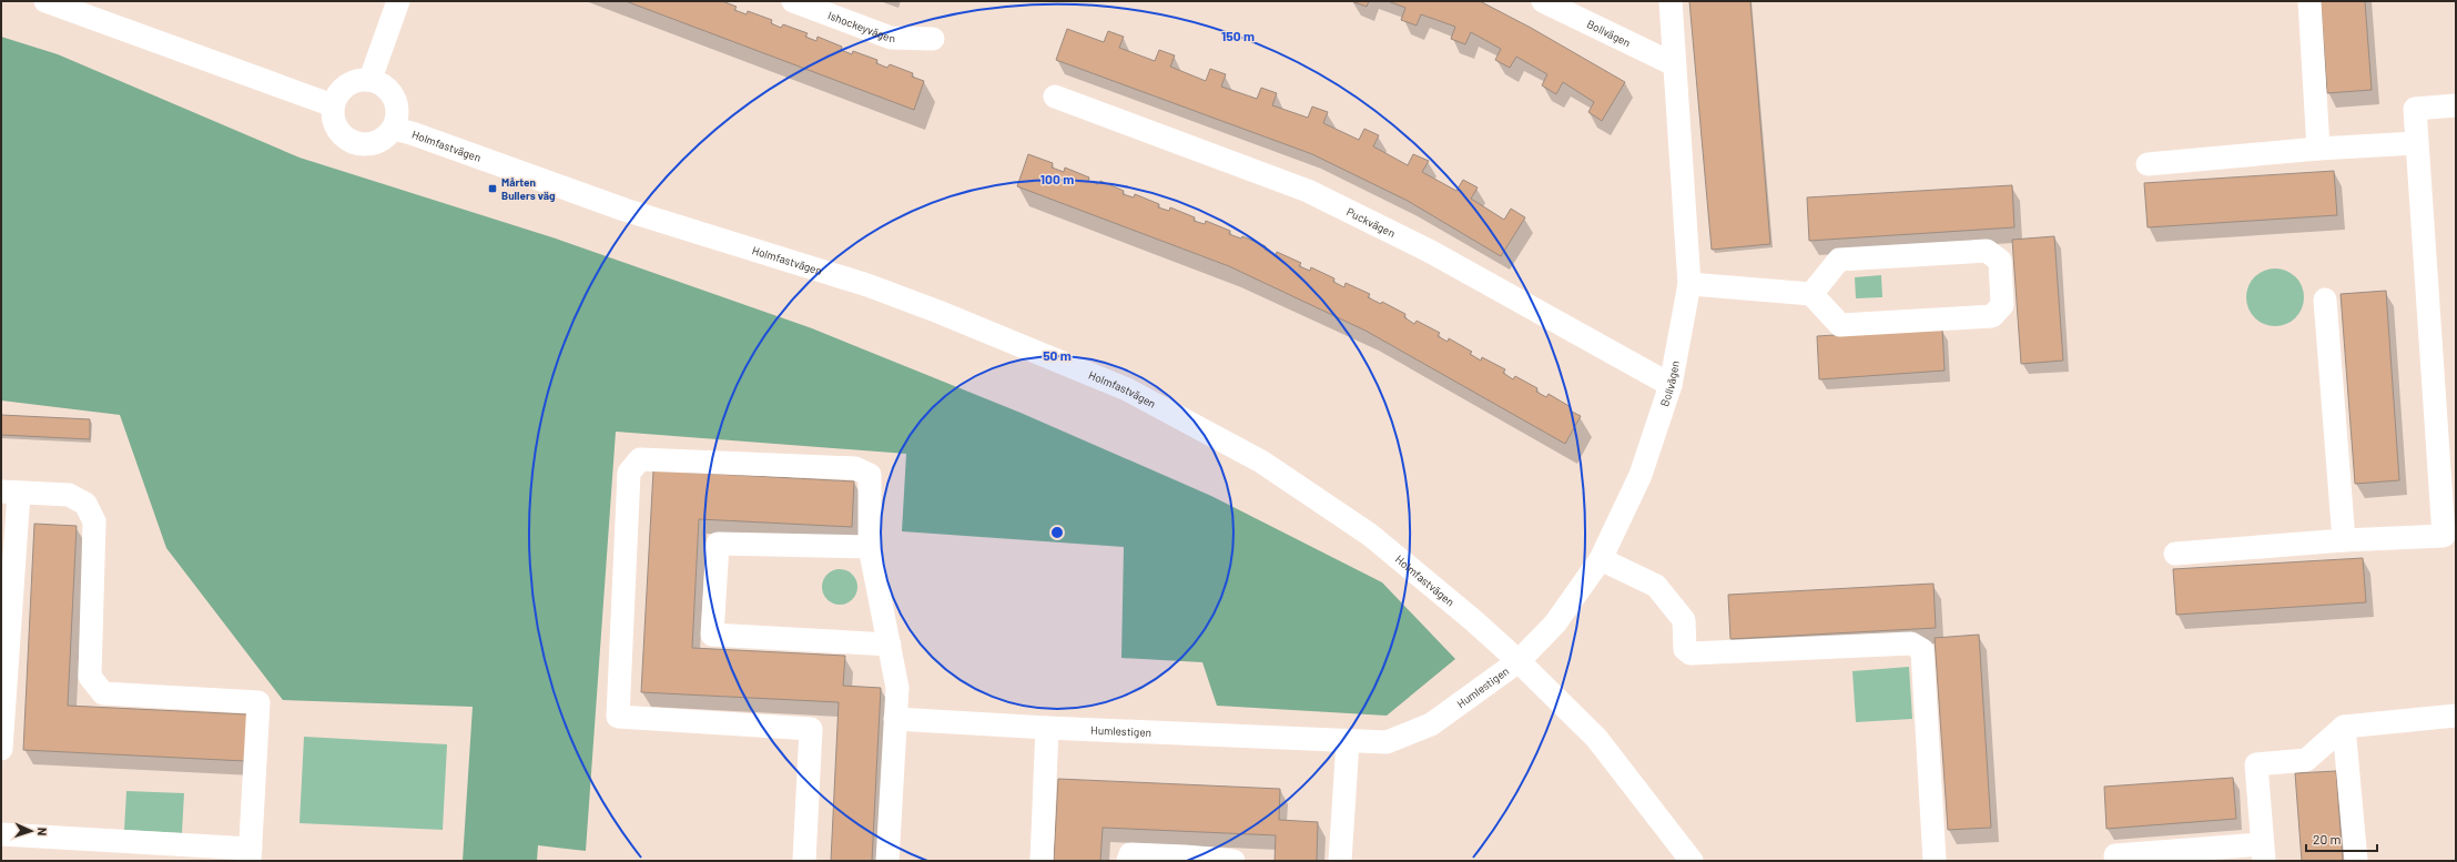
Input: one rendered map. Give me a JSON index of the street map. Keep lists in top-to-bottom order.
{
  "streets": {
    "street": [
      "Ishockeyvägen",
      "Bollvägen",
      "Holmfastvägen",
      "Puckvägen",
      "Humlestigen"
    ]
  },
  "crossings": [
    ["Bollvägen", "Holmfastvägen"],
    ["Bollvägen", "Puckvägen"],
    ["Bollvägen", "Humlestigen"],
    ["Holmfastvägen", "Humlestigen"]
  ],
  "places": {
    "transit": ["Mårten Bullers väg"]
  },
  "scale_bar": "20 m",
  "north": "right",
  "rings": ["150 m", "100 m", "50 m"]
}
